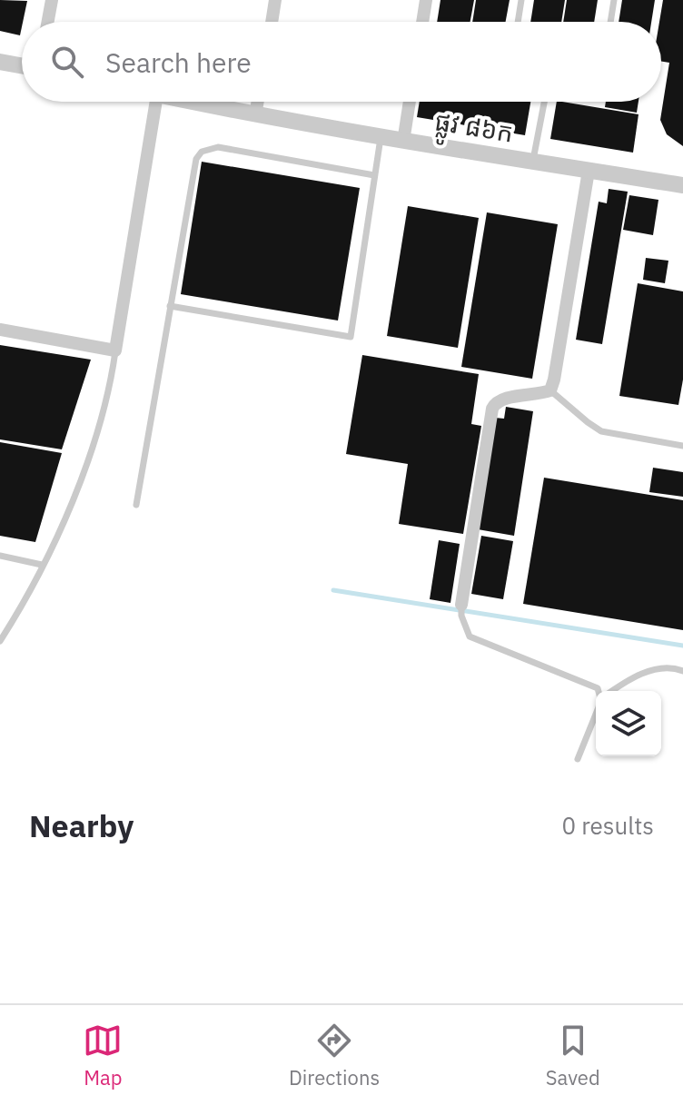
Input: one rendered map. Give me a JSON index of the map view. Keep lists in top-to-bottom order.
{
  "streets": {
    "street": ["ផ្លូវ ៨៦ក"]
  },
  "page": {
    "search": "Search here",
    "heading": ["Nearby", "0 results"],
    "nav": ["Map", "Directions", "Saved"]
  }
}
